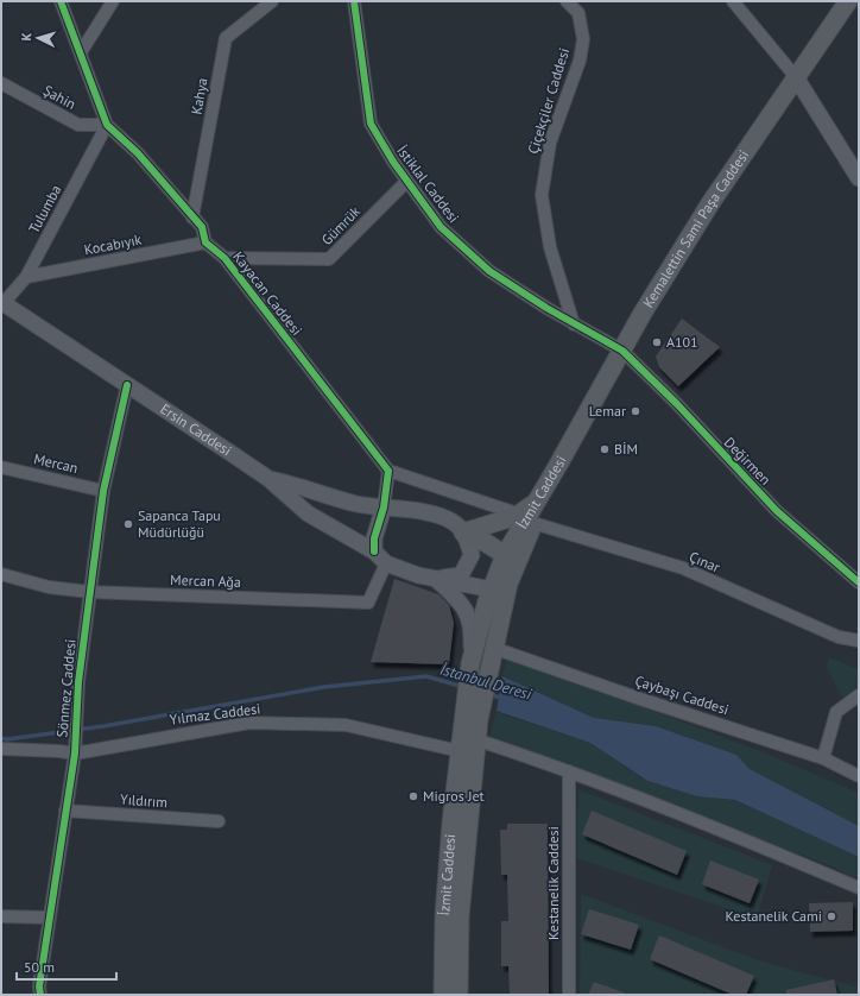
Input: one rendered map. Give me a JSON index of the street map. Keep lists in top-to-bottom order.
{
  "streets": {
    "main road": ["Kemalettin Sami Paşa Caddesi", "İzmit Caddesi"],
    "street": [
      "Kahya",
      "Şahin",
      "Çiçekçiler Caddesi",
      "İstiklal Caddesi",
      "Tulumba",
      "Gümrük",
      "Kocabıyık",
      "Kayacan Caddesi",
      "Ersin Caddesi",
      "Değirmen",
      "Mercan",
      "Çınar",
      "Mercan Ağa",
      "Sönmez Caddesi",
      "Çaybaşı Caddesi",
      "Yılmaz Caddesi",
      "Yıldırım",
      "Kestanelik Caddesi"
    ]
  },
  "crossings": [
    ["Kahya", "Kayacan Caddesi"],
    ["Şahin", "Tulumba"],
    ["Şahin", "Kayacan Caddesi"],
    ["Çiçekçiler Caddesi", "İstiklal Caddesi"],
    ["İstiklal Caddesi", "Gümrük"],
    ["İstiklal Caddesi", "Kemalettin Sami Paşa Caddesi"],
    ["İstiklal Caddesi", "Değirmen"],
    ["Tulumba", "Kocabıyık"],
    ["Tulumba", "Kayacan Caddesi"],
    ["Tulumba", "Ersin Caddesi"],
    ["Gümrük", "Kayacan Caddesi"],
    ["Kemalettin Sami Paşa Caddesi", "Değirmen"],
    ["Kemalettin Sami Paşa Caddesi", "İzmit Caddesi"],
    ["Kocabıyık", "Kayacan Caddesi"],
    ["Ersin Caddesi", "Mercan Ağa"],
    ["Ersin Caddesi", "Sönmez Caddesi"],
    ["Mercan", "Sönmez Caddesi"],
    ["İzmit Caddesi", "Çınar"],
    ["İzmit Caddesi", "Çaybaşı Caddesi"],
    ["İzmit Caddesi", "Yılmaz Caddesi"],
    ["Mercan Ağa", "Sönmez Caddesi"],
    ["Sönmez Caddesi", "Yılmaz Caddesi"],
    ["Sönmez Caddesi", "Yıldırım"]
  ],
  "water": ["İstanbul Deresi"],
  "places": [
    "A101",
    "Lemar",
    "BİM",
    "Sapanca Tapu Müdürlüğü",
    "Migros Jet",
    "Kestanelik Cami"
  ],
  "scale_bar": "50 m",
  "north": "left"
}
